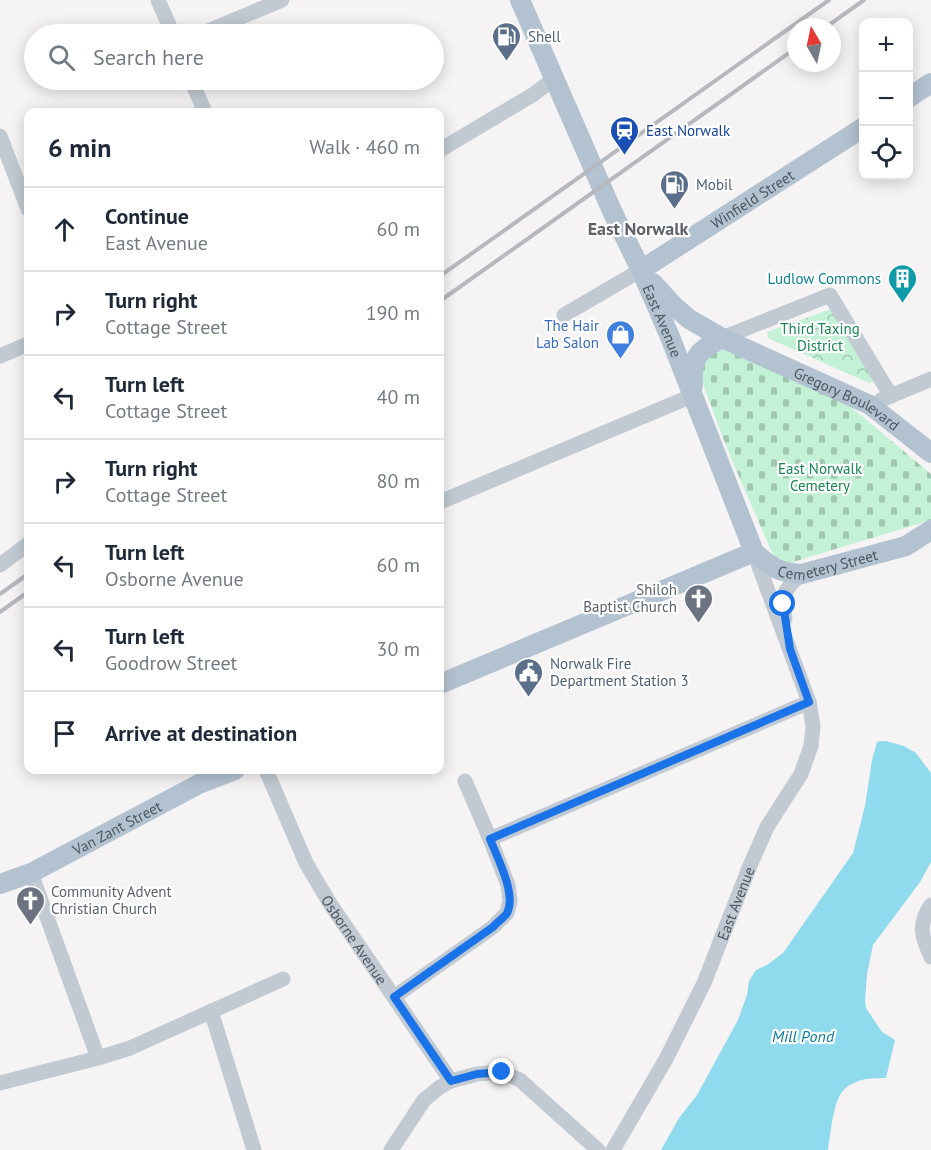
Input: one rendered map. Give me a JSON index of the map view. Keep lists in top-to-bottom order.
{
  "streets": {
    "main road": [
      "Winfield Street",
      "East Avenue",
      "Gregory Boulevard",
      "Cemetery Street",
      "Van Zant Street"
    ],
    "street": ["Osborne Avenue"]
  },
  "crossings": [
    ["Winfield Street", "East Avenue"],
    ["Winfield Street", "Gregory Boulevard"],
    ["East Avenue", "Gregory Boulevard"],
    ["East Avenue", "Cemetery Street"]
  ],
  "districts": ["East Norwalk"],
  "water": ["Mill Pond"],
  "parks": ["Third Taxing District", "East Norwalk Cemetery"],
  "places": {
    "fuel station": ["Shell", "Mobil"],
    "station": ["East Norwalk"],
    "building": ["Ludlow Commons"],
    "shop": ["The Hair Lab Salon"],
    "church": ["Shiloh Baptist Church", "Community Advent Christian Church"],
    "public building": ["Norwalk Fire Department Station 3"]
  },
  "north": "top",
  "page": {
    "map_buttons": ["+", "−"],
    "search": "Search here",
    "heading": ["6 min", "Walk · 460 m"],
    "list": [
      ["Continue", "East Avenue", "60 m"],
      ["Turn right", "Cottage Street", "190 m"],
      ["Turn left", "Cottage Street", "40 m"],
      ["Turn right", "Cottage Street", "80 m"],
      ["Turn left", "Osborne Avenue", "60 m"],
      ["Turn left", "Goodrow Street", "30 m"],
      "Arrive at destination"
    ]
  }
}
